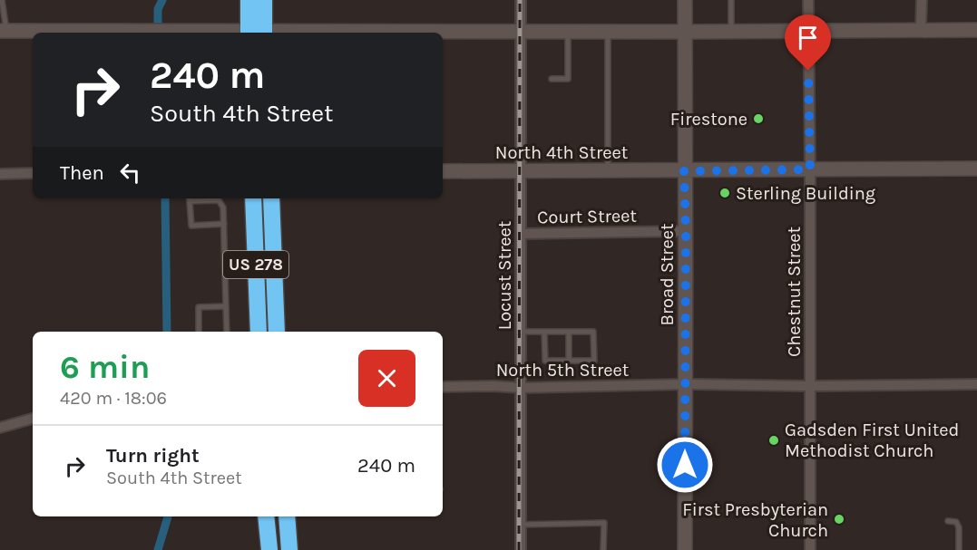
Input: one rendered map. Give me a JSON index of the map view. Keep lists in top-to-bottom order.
{
  "streets": {
    "highway": ["US 278"],
    "main road": ["North 4th Street", "Broad Street"],
    "street": [
      "Court Street",
      "Locust Street",
      "Chestnut Street",
      "North 5th Street"
    ]
  },
  "crossings": [
    ["North 4th Street", "Broad Street"],
    ["North 4th Street", "Locust Street"],
    ["North 4th Street", "Chestnut Street"],
    ["Court Street", "Broad Street"],
    ["Court Street", "Locust Street"],
    ["Broad Street", "North 5th Street"],
    ["Locust Street", "North 5th Street"],
    ["Chestnut Street", "North 5th Street"]
  ],
  "places": [
    "Firestone",
    "Sterling Building",
    "Gadsden First United Methodist Church",
    "First Presbyterian Church"
  ],
  "page": {
    "turn": ["240 m", "South 4th Street"],
    "then": "Then",
    "heading": ["6 min", "420 m · 18:06"],
    "list": [
      {
        "name": "Turn right",
        "note": "South 4th Street",
        "value": "240 m"
      }
    ]
  }
}
